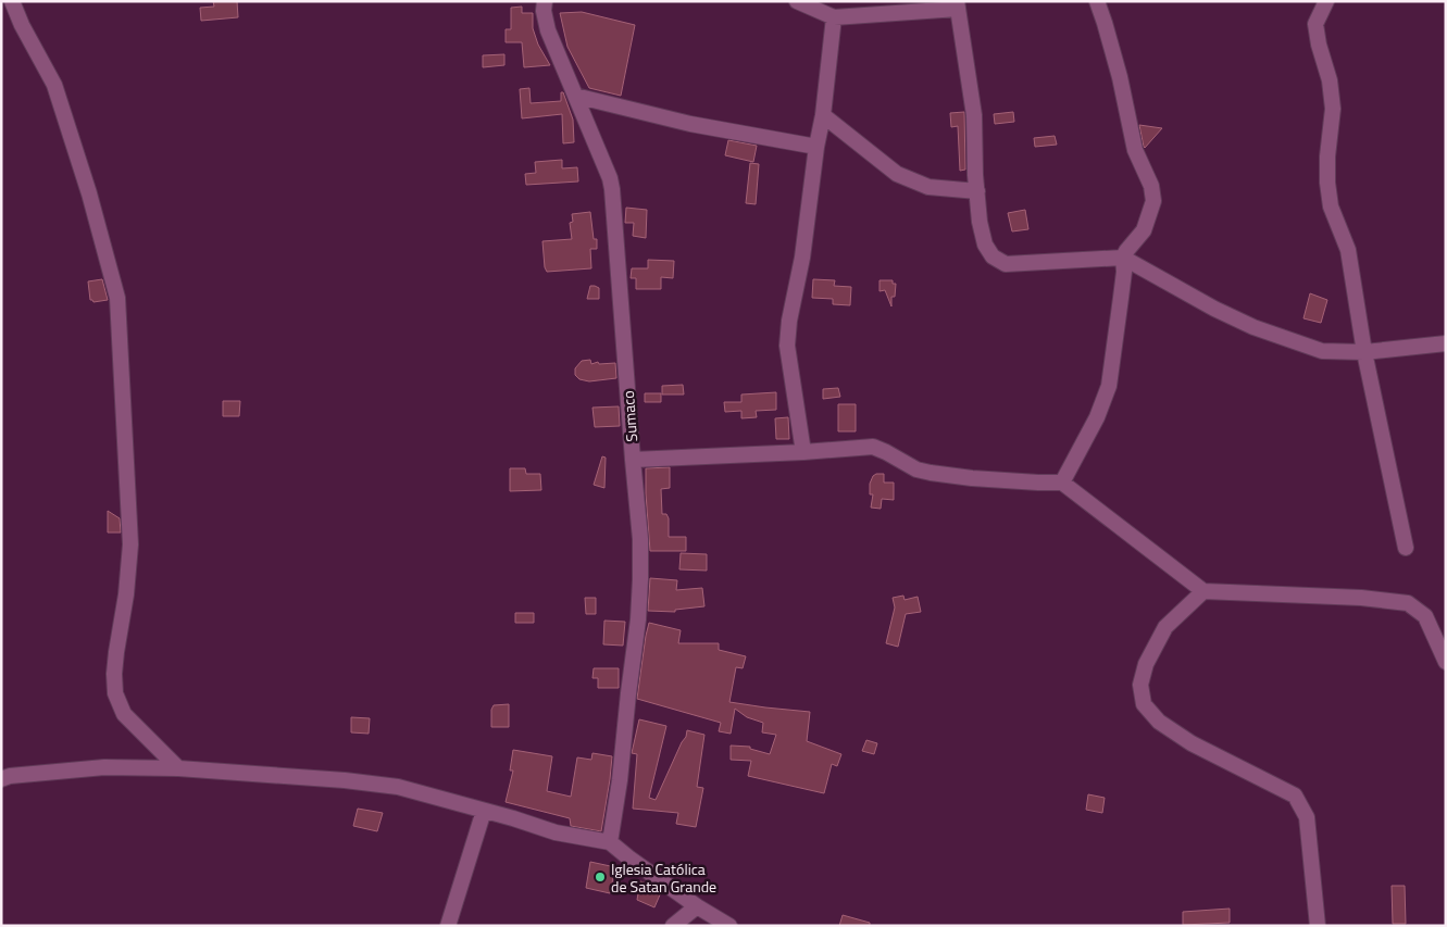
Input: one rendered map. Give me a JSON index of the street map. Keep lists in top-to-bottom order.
{
  "streets": {
    "street": ["Sumaco"]
  },
  "places": ["Iglesia Católica de Satan Grande"]
}
